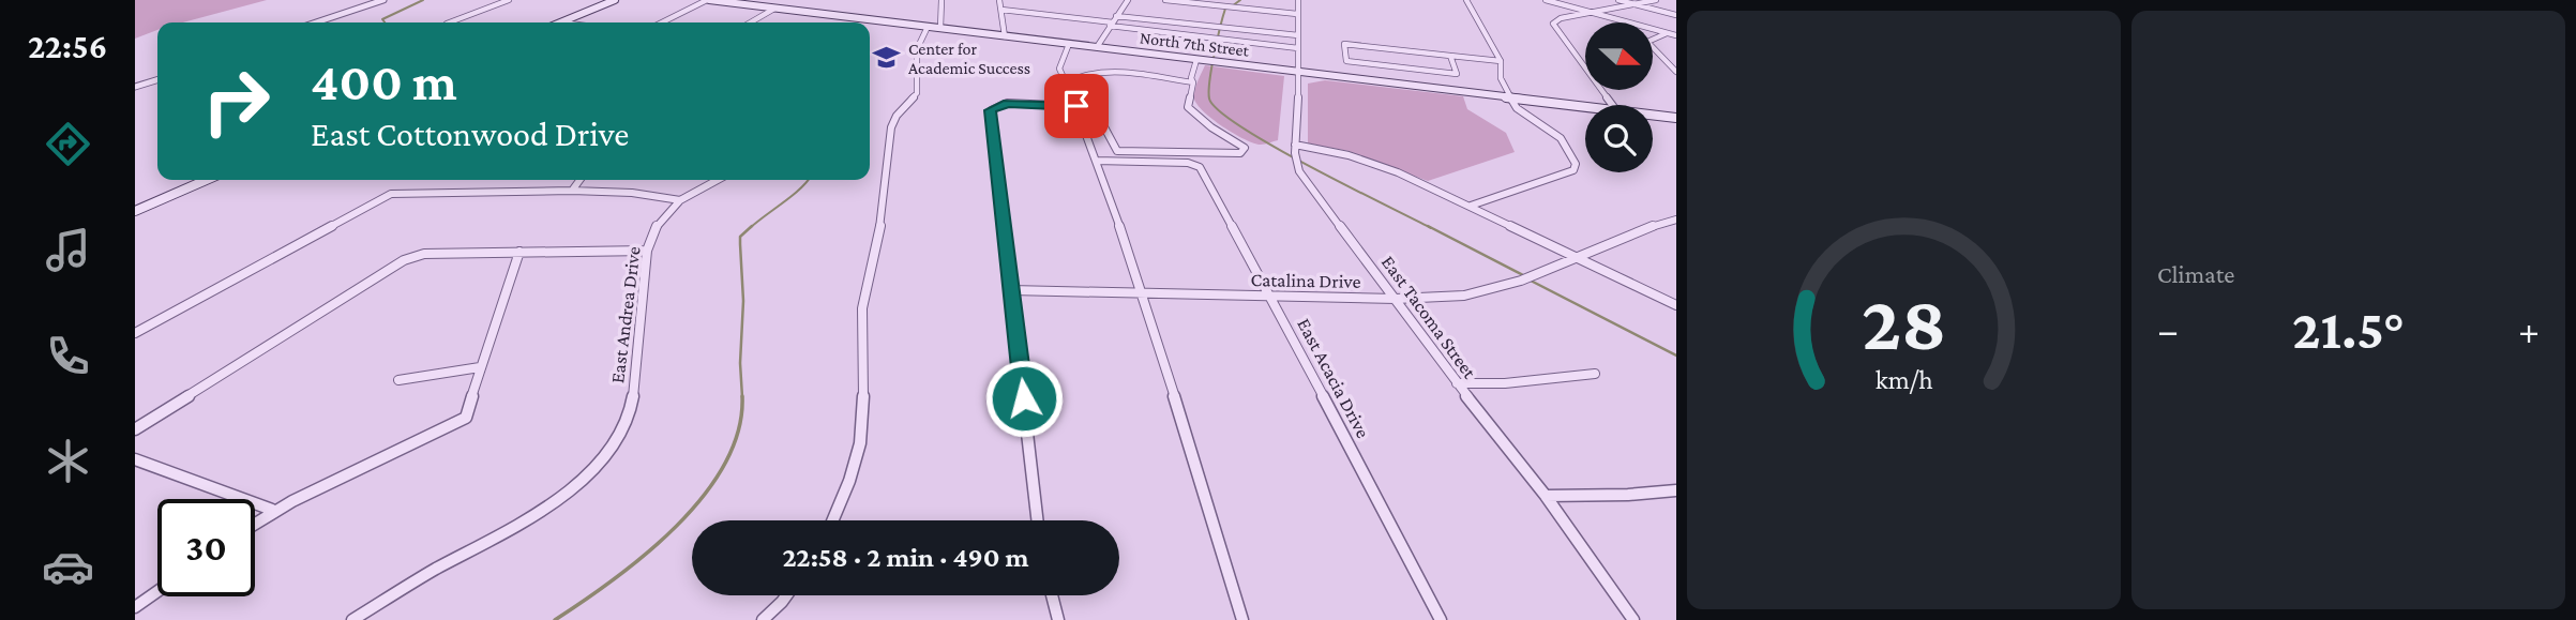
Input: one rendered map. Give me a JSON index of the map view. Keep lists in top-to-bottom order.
{
  "streets": {
    "main road": ["North 7th Street"],
    "street": [
      "Catalina Drive",
      "East Andrea Drive",
      "East Tacoma Street",
      "East Acacia Drive"
    ]
  },
  "crossings": [
    ["North 7th Street", "East Tacoma Street"],
    ["Catalina Drive", "East Tacoma Street"],
    ["Catalina Drive", "East Acacia Drive"]
  ],
  "places": {
    "school or university": ["Center for Academic Success"]
  },
  "north": "right",
  "page": {
    "tabs": "22:56",
    "tile": "Climate",
    "turn": ["400 m", "East Cottonwood Drive"],
    "heat": ["−", "21.5°", "+"],
    "limit": "30",
    "trip": "22:58 · 2 min · 490 m",
    "gauge": ["28", "km/h"]
  }
}
